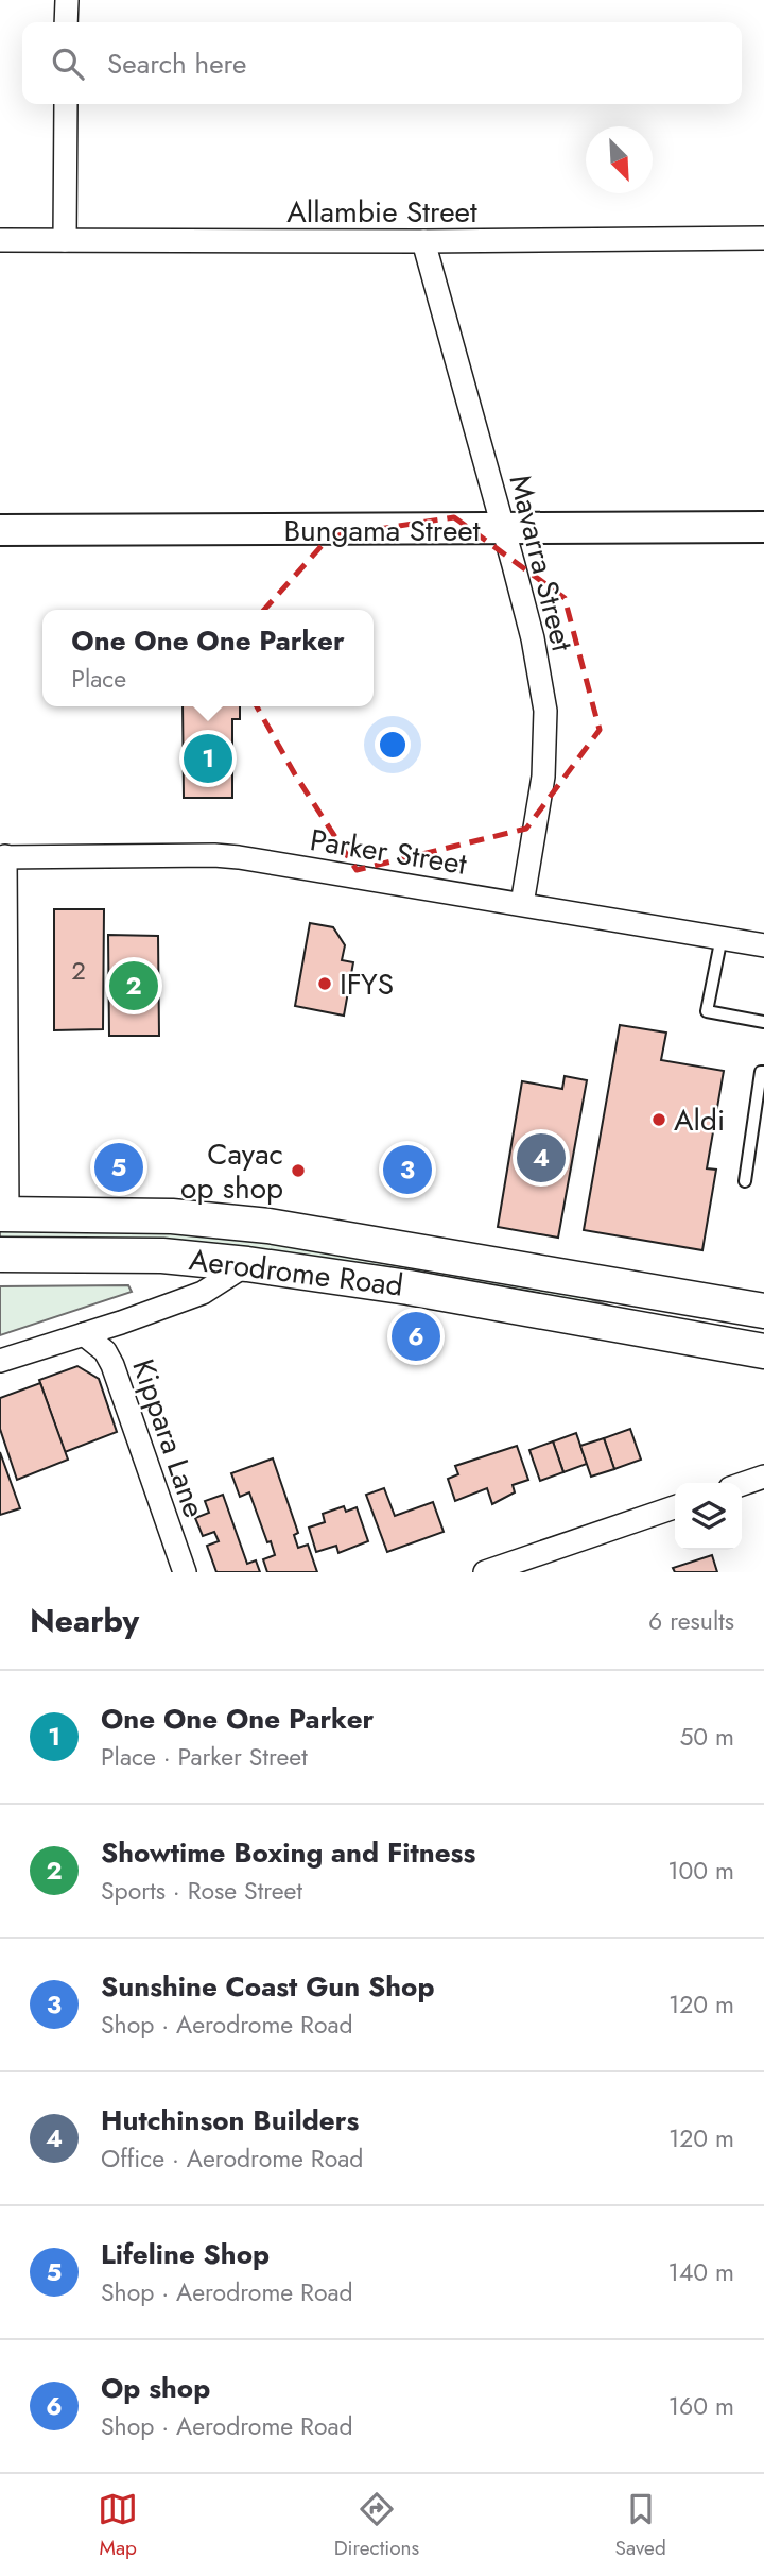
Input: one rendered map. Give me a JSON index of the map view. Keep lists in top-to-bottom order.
{
  "streets": {
    "main road": ["Aerodrome Road"],
    "street": [
      "Allambie Street",
      "Bungama Street",
      "Mavarra Street",
      "Parker Street",
      "Kippara Lane"
    ]
  },
  "crossings": [
    ["Allambie Street", "Mavarra Street"],
    ["Bungama Street", "Mavarra Street"],
    ["Mavarra Street", "Parker Street"]
  ],
  "places": ["IFYS", "Aldi", "Cayac op shop"],
  "house_numbers": ["2"],
  "north": "bottom right",
  "page": {
    "search": "Search here",
    "popup": ["One One One Parker", "Place"],
    "pins": [
      "1",
      "2",
      "4",
      "5",
      "3",
      "6"
    ],
    "heading": ["Nearby", "6 results"],
    "list": [
      {
        "mark": "1",
        "name": "One One One Parker",
        "note": "Place · Parker Street",
        "value": "50 m"
      },
      {
        "mark": "2",
        "name": "Showtime Boxing and Fitness",
        "note": "Sports · Rose Street",
        "value": "100 m"
      },
      {
        "mark": "3",
        "name": "Sunshine Coast Gun Shop",
        "note": "Shop · Aerodrome Road",
        "value": "120 m"
      },
      {
        "mark": "4",
        "name": "Hutchinson Builders",
        "note": "Office · Aerodrome Road",
        "value": "120 m"
      },
      {
        "mark": "5",
        "name": "Lifeline Shop",
        "note": "Shop · Aerodrome Road",
        "value": "140 m"
      },
      {
        "mark": "6",
        "name": "Op shop",
        "note": "Shop · Aerodrome Road",
        "value": "160 m"
      }
    ],
    "nav": ["Map", "Directions", "Saved"]
  }
}
